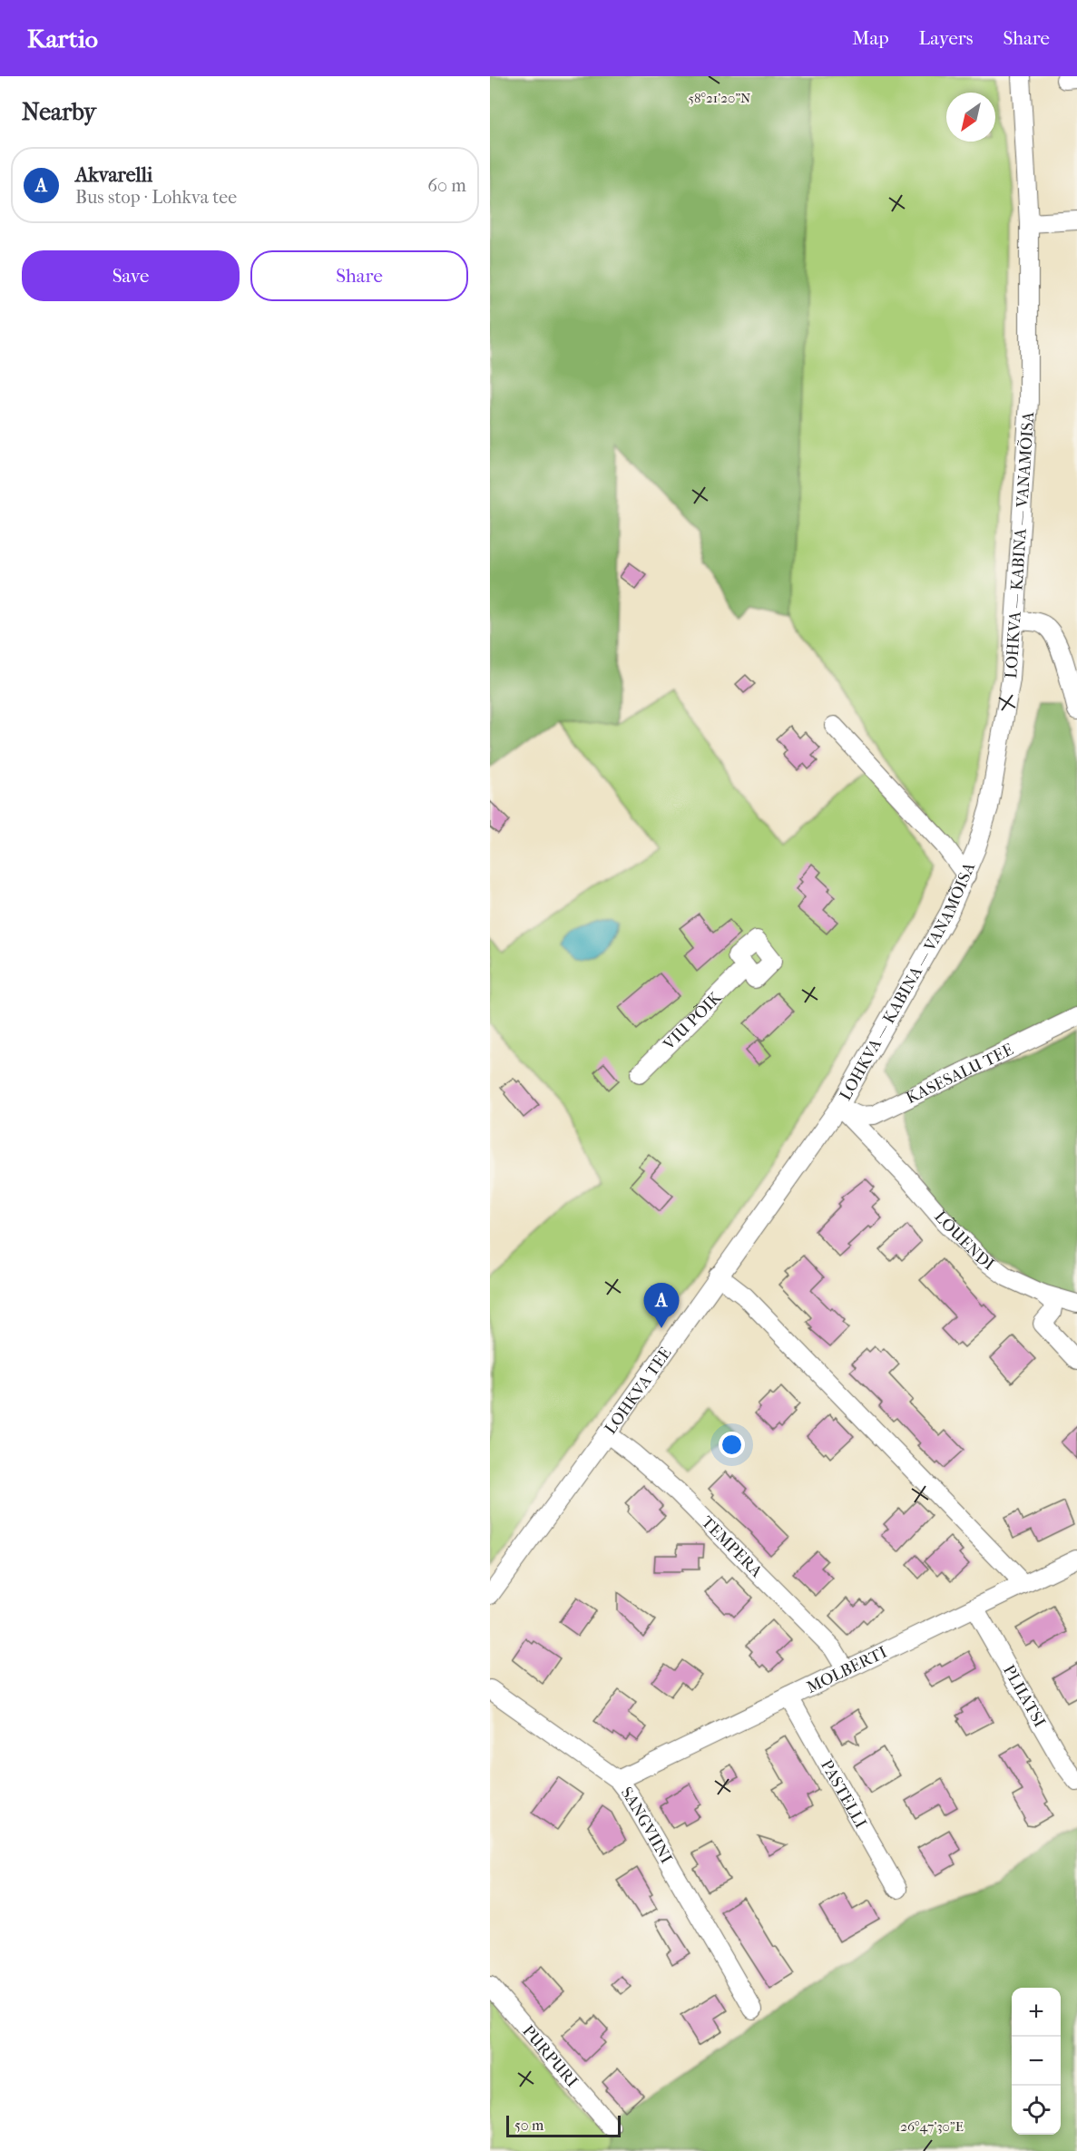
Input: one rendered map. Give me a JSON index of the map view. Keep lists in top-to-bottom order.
{
  "streets": {
    "street": [
      "LOHKVA — KABINA — VANAMÕISA",
      "VIU PÕIK",
      "KASESALU TEE",
      "LÕUENDI",
      "LOHKVA TEE",
      "TEMPERA",
      "MOLBERTI",
      "PLIIATSI",
      "PASTELLI",
      "SANGVIINI",
      "PURPURI"
    ]
  },
  "crossings": [
    ["LOHKVA — KABINA — VANAMÕISA", "KASESALU TEE"],
    ["LOHKVA — KABINA — VANAMÕISA", "LÕUENDI"],
    ["LOHKVA — KABINA — VANAMÕISA", "LOHKVA TEE"],
    ["KASESALU TEE", "LÕUENDI"],
    ["KASESALU TEE", "LOHKVA TEE"],
    ["LÕUENDI", "LOHKVA TEE"],
    ["LOHKVA TEE", "TEMPERA"],
    ["TEMPERA", "MOLBERTI"],
    ["MOLBERTI", "PLIIATSI"],
    ["MOLBERTI", "PASTELLI"],
    ["MOLBERTI", "SANGVIINI"]
  ],
  "scale_bar": "50 m",
  "north": "bottom left",
  "page": {
    "header": "Kartio",
    "nav": ["Map", "Layers", "Share"],
    "heading": "Nearby",
    "list": [
      {
        "mark": "A",
        "name": "Akvarelli",
        "note": "Bus stop · Lohkva tee",
        "value": "60 m"
      }
    ],
    "buttons": ["Save", "Share"],
    "pins": "A",
    "map_buttons": ["+", "−"],
    "scale": "50 m"
  },
  "coordinates": ["58°21'20\"N", "26°47'30\"E"]
}
